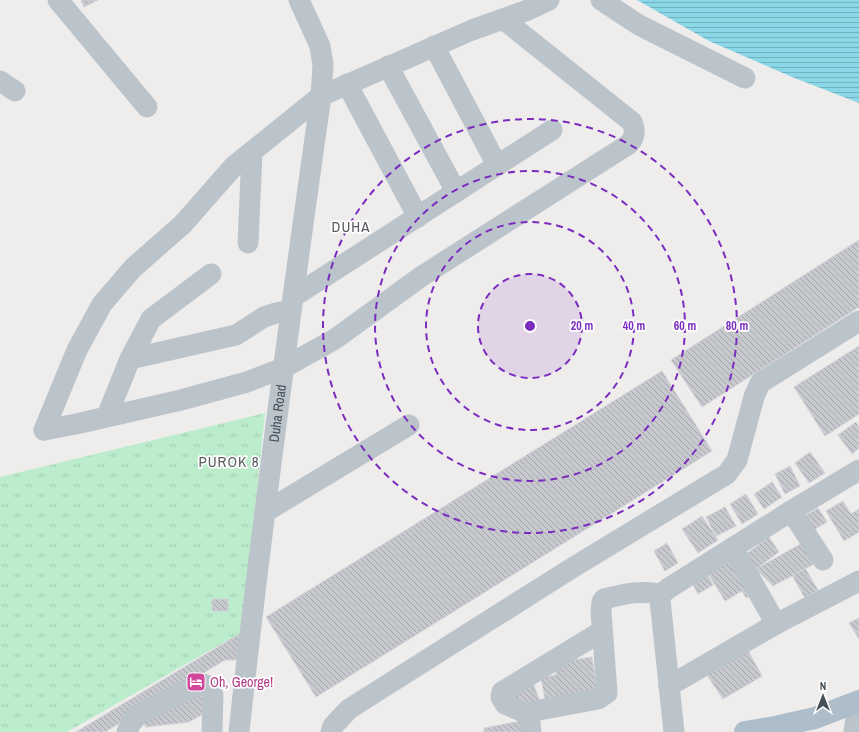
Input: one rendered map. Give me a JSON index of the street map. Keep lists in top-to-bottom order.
{
  "streets": {
    "street": ["Duha Road"]
  },
  "districts": ["DUHA", "PUROK 8"],
  "places": {
    "hotel": ["Oh, George!"]
  },
  "north": "top",
  "rings": [
    "20 m",
    "40 m",
    "60 m",
    "80 m"
  ]
}
